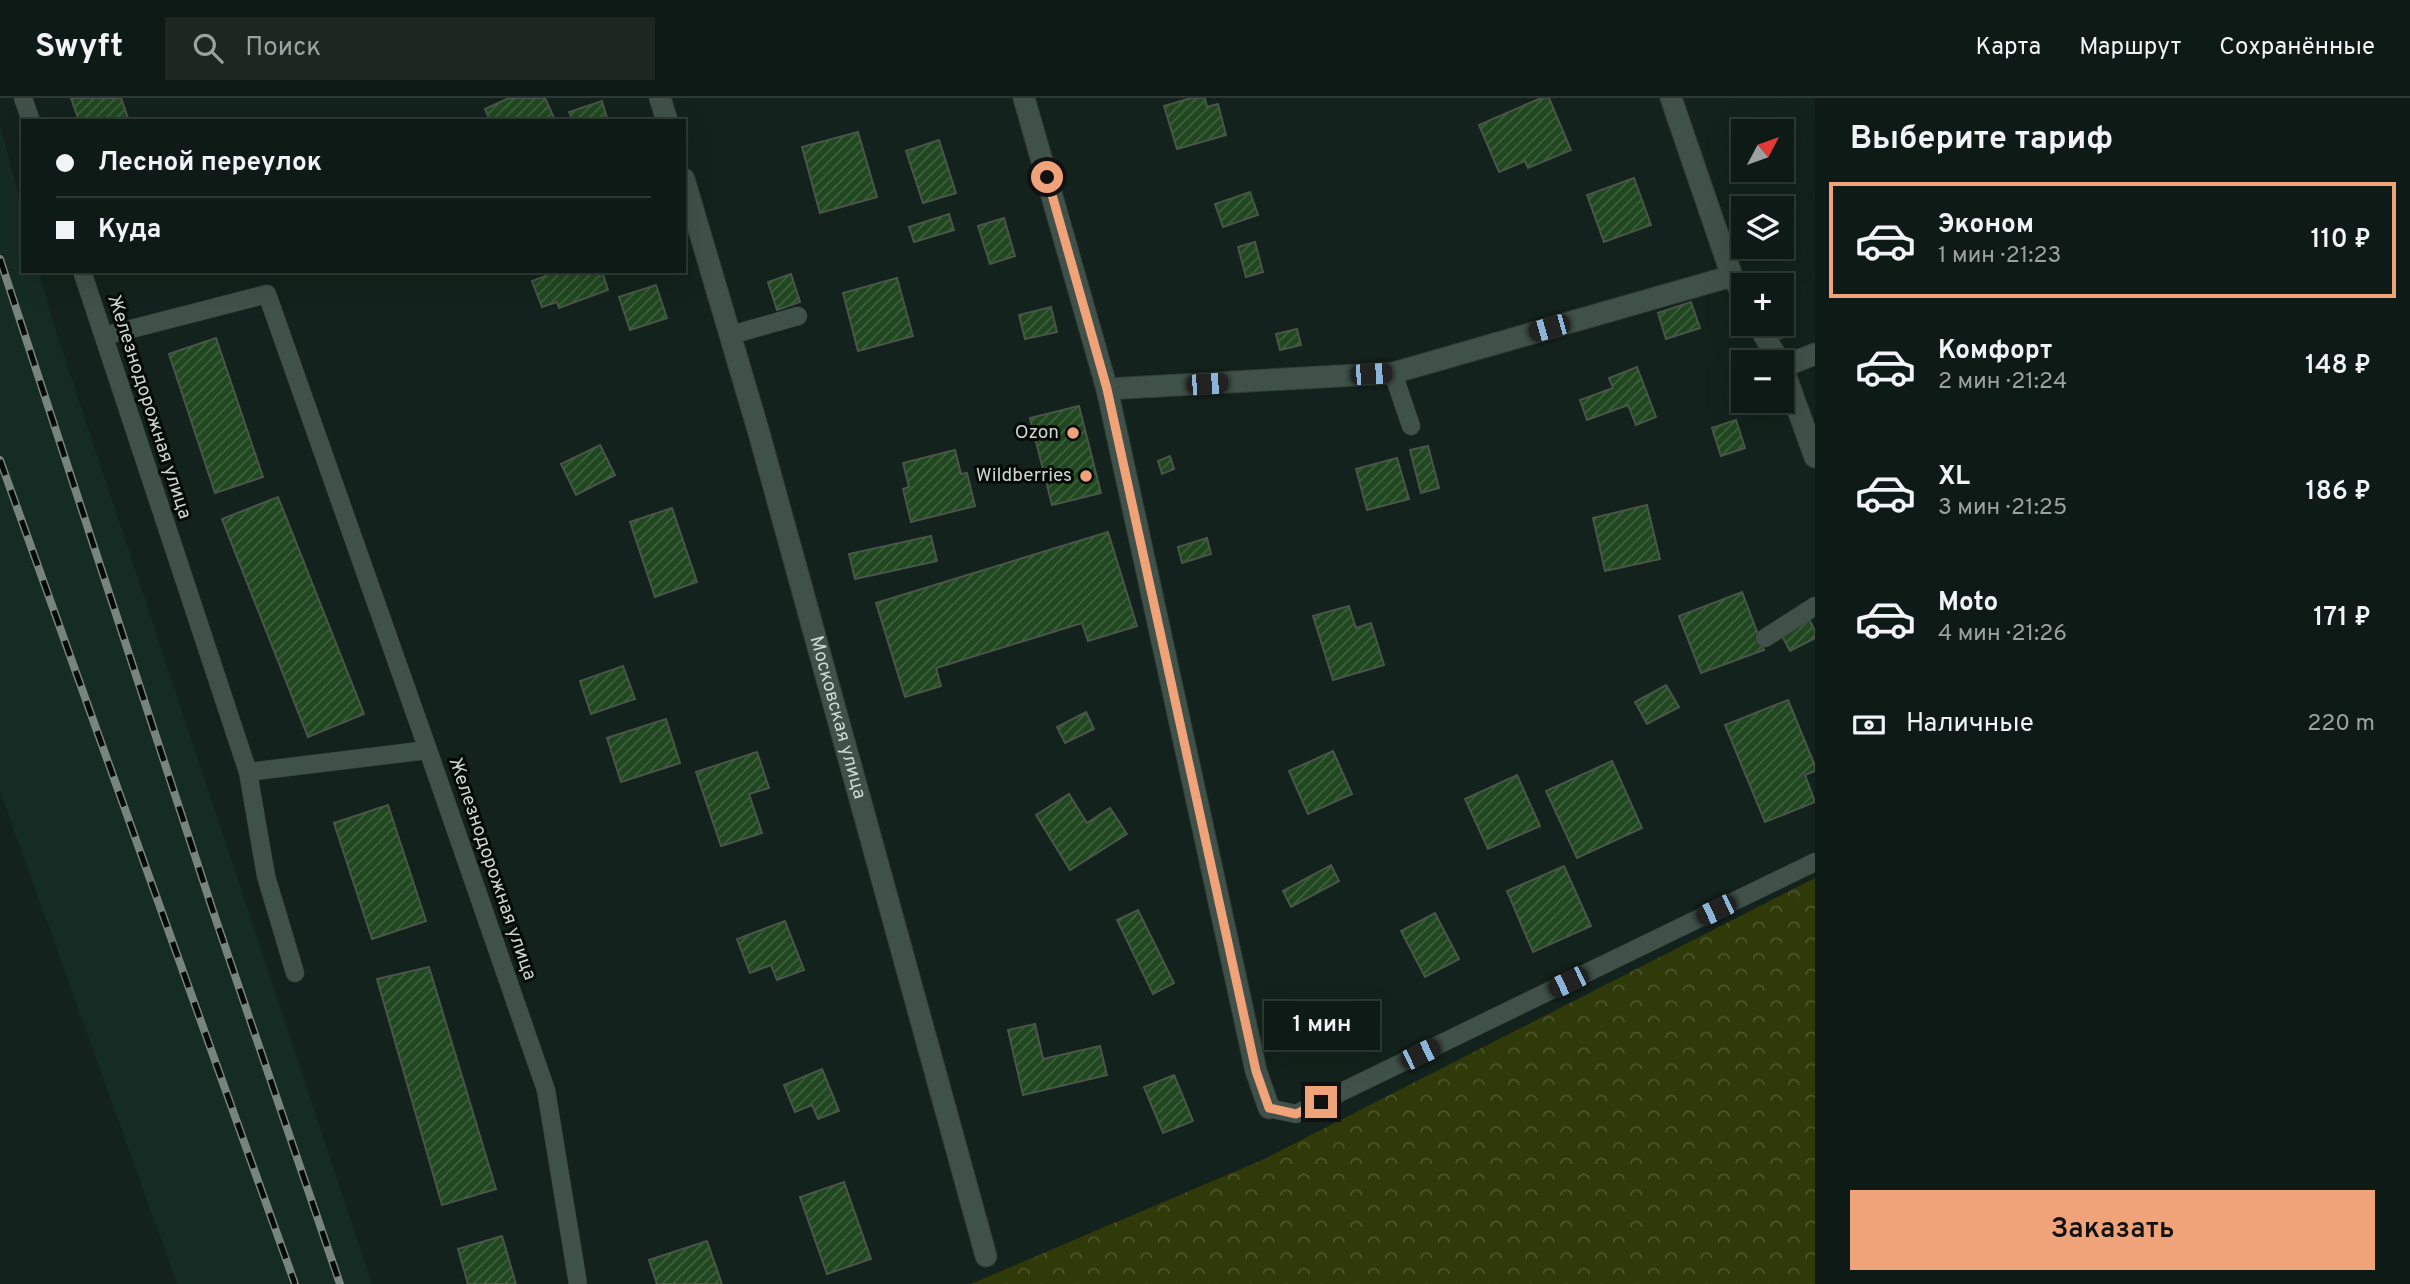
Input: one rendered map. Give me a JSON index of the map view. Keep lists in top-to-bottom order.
{
  "streets": {
    "street": ["Московская улица"],
    "lane": ["Железнодорожная улица"]
  },
  "places": ["Ozon", "Wildberries"],
  "north": "top right",
  "page": {
    "header": "Swyft",
    "search": "Поиск",
    "nav": ["Карта", "Маршрут", "Сохранённые"],
    "heading": "Выберите тариф",
    "map_buttons": ["+", "−"],
    "banner": ["Лесной переулок", "Куда"],
    "list": [
      {
        "name": "Эконом",
        "note": "1 мин · 21:23",
        "value": "110 ₽"
      },
      {
        "name": "Комфорт",
        "note": "2 мин · 21:24",
        "value": "148 ₽"
      },
      {
        "name": "XL",
        "note": "3 мин · 21:25",
        "value": "186 ₽"
      },
      {
        "name": "Moto",
        "note": "4 мин · 21:26",
        "value": "171 ₽"
      }
    ],
    "pay": ["Наличные", "220 m"],
    "bubble": "1 мин",
    "buttons": "Заказать"
  }
}
